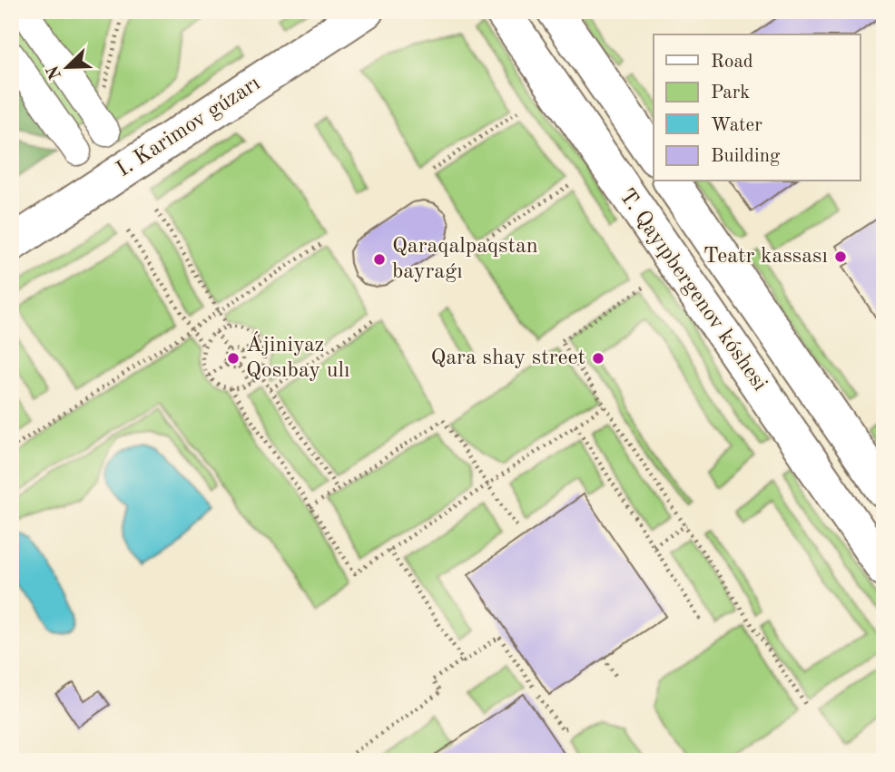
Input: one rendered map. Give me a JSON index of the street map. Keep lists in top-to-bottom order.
{
  "streets": {
    "main road": ["I. Karimov gúzarı", "T. Qayıpbergenov kóshesi"]
  },
  "places": [
    "Teatr kassası",
    "Qaraqalpaqstan bayraǵı",
    "Ájiniyaz Qosıbay ulı",
    "Qara shay street"
  ],
  "legend": [
    "Road",
    "Park",
    "Water",
    "Building"
  ],
  "north": "bottom left"
}
